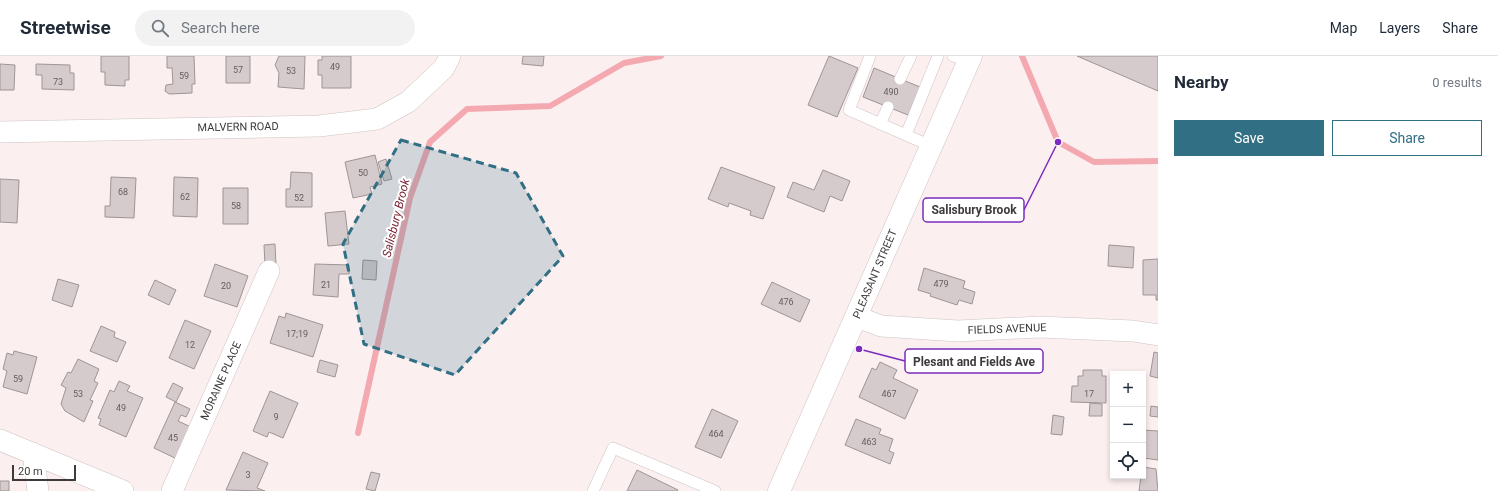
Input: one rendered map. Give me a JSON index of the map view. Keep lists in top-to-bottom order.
{
  "streets": {
    "main road": ["PLEASANT STREET"],
    "street": ["MALVERN ROAD", "FIELDS AVENUE", "MORAINE PLACE"]
  },
  "crossings": [
    ["PLEASANT STREET", "FIELDS AVENUE"]
  ],
  "water": ["Salisbury Brook"],
  "places": ["Salisbury Brook", "Plesant and Fields Ave"],
  "house_numbers": [
    "49",
    "57",
    "53",
    "59",
    "73",
    "490",
    "50",
    "68",
    "62",
    "52",
    "58",
    "479",
    "21",
    "20",
    "476",
    "17;19",
    "12",
    "59",
    "53",
    "467",
    "17",
    "49",
    "9",
    "464",
    "45",
    "463",
    "3"
  ],
  "scale_bar": "20 m",
  "page": {
    "header": "Streetwise",
    "search": "Search here",
    "nav": ["Map", "Layers", "Share"],
    "heading": ["Nearby", "0 results"],
    "buttons": ["Save", "Share"],
    "map_buttons": ["+", "−"],
    "scale": "20 m"
  }
}
